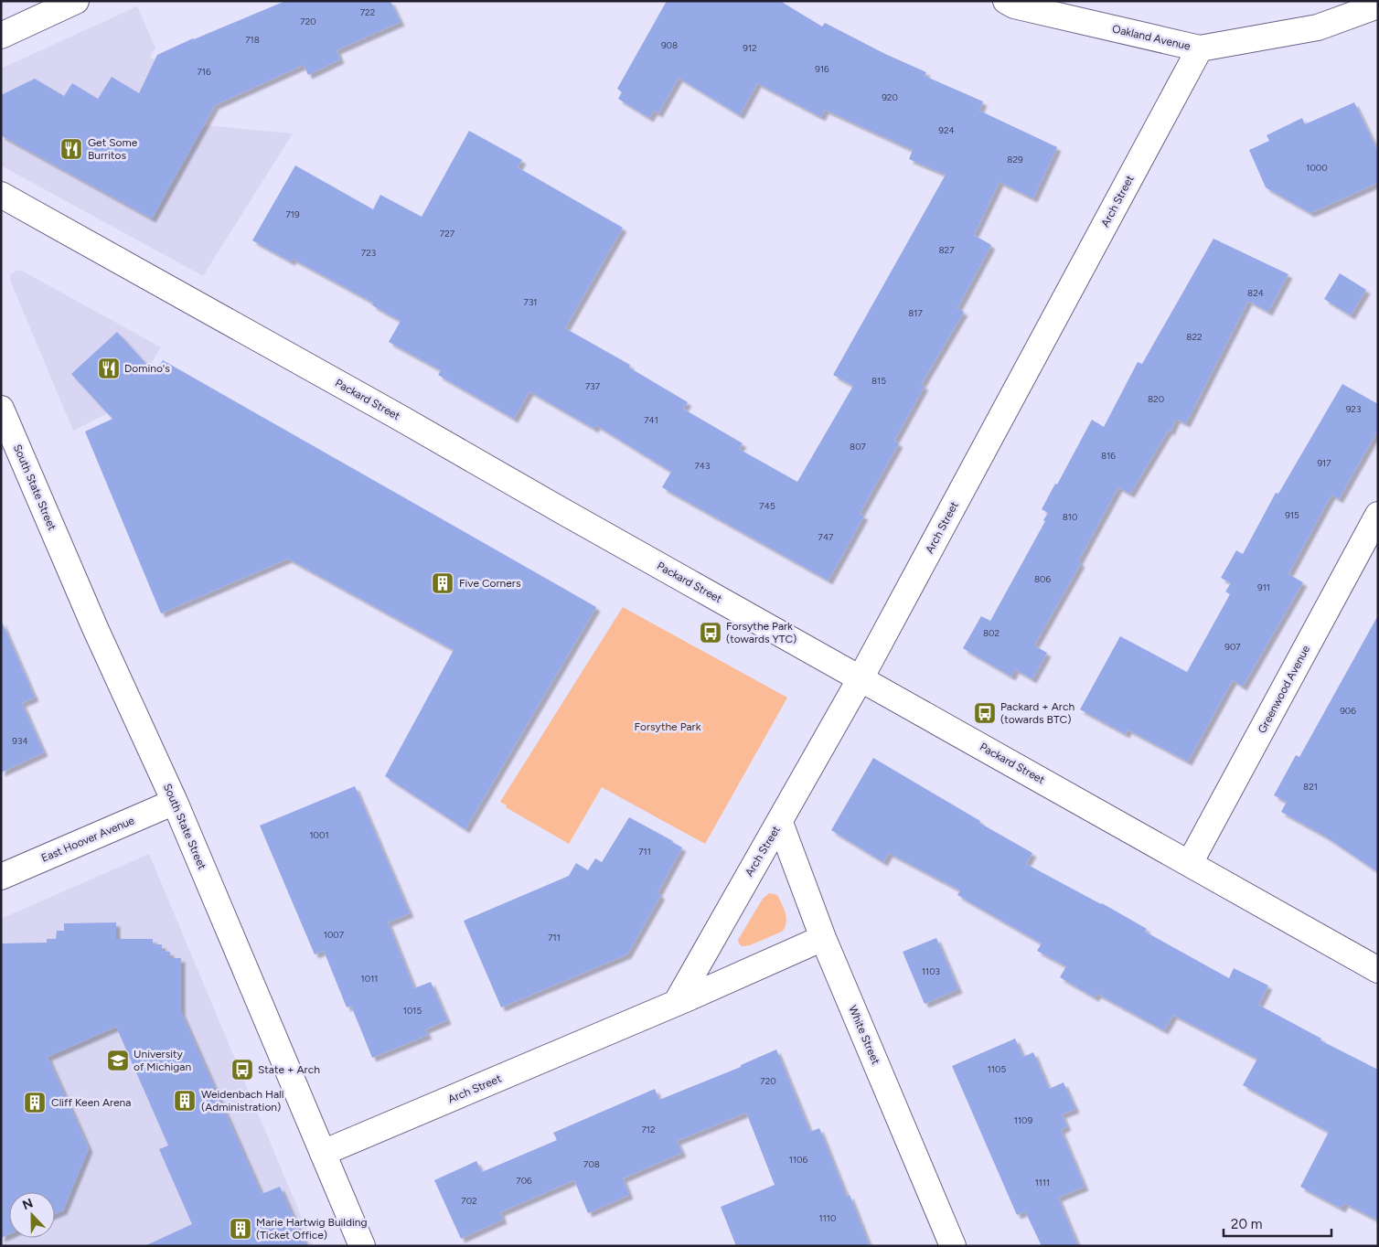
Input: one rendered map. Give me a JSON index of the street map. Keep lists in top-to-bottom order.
{
  "streets": {
    "street": [
      "Oakland Avenue",
      "Arch Street",
      "Packard Street",
      "South State Street",
      "Greenwood Avenue",
      "East Hoover Avenue",
      "White Street"
    ]
  },
  "crossings": [
    ["Oakland Avenue", "Arch Street"],
    ["Arch Street", "Packard Street"],
    ["Arch Street", "South State Street"],
    ["Arch Street", "White Street"],
    ["Packard Street", "Greenwood Avenue"],
    ["South State Street", "East Hoover Avenue"]
  ],
  "parks": ["Forsythe Park"],
  "places": {
    "restaurant": ["Get Some Burritos", "Domino's"],
    "building": [
      "Five Corners",
      "Weidenbach Hall (Administration)",
      "Cliff Keen Arena",
      "Marie Hartwig Building (Ticket Office)"
    ],
    "bus stop": ["Forsythe Park (towards YTC)", "Packard + Arch (towards BTC)", "State + Arch"],
    "school or university": ["University of Michigan"]
  },
  "house_numbers": [
    "722",
    "720",
    "718",
    "908",
    "912",
    "916",
    "716",
    "920",
    "924",
    "829",
    "1000",
    "719",
    "727",
    "827",
    "723",
    "824",
    "731",
    "817",
    "822",
    "815",
    "737",
    "820",
    "923",
    "741",
    "807",
    "816",
    "917",
    "743",
    "745",
    "915",
    "810",
    "747",
    "806",
    "911",
    "802",
    "907",
    "906",
    "934",
    "821",
    "1001",
    "711",
    "1007",
    "711",
    "1103",
    "1011",
    "1015",
    "1105",
    "720",
    "1109",
    "712",
    "1106",
    "708",
    "706",
    "1111",
    "702",
    "1110"
  ],
  "scale_bar": "20 m",
  "north": "top"
}
